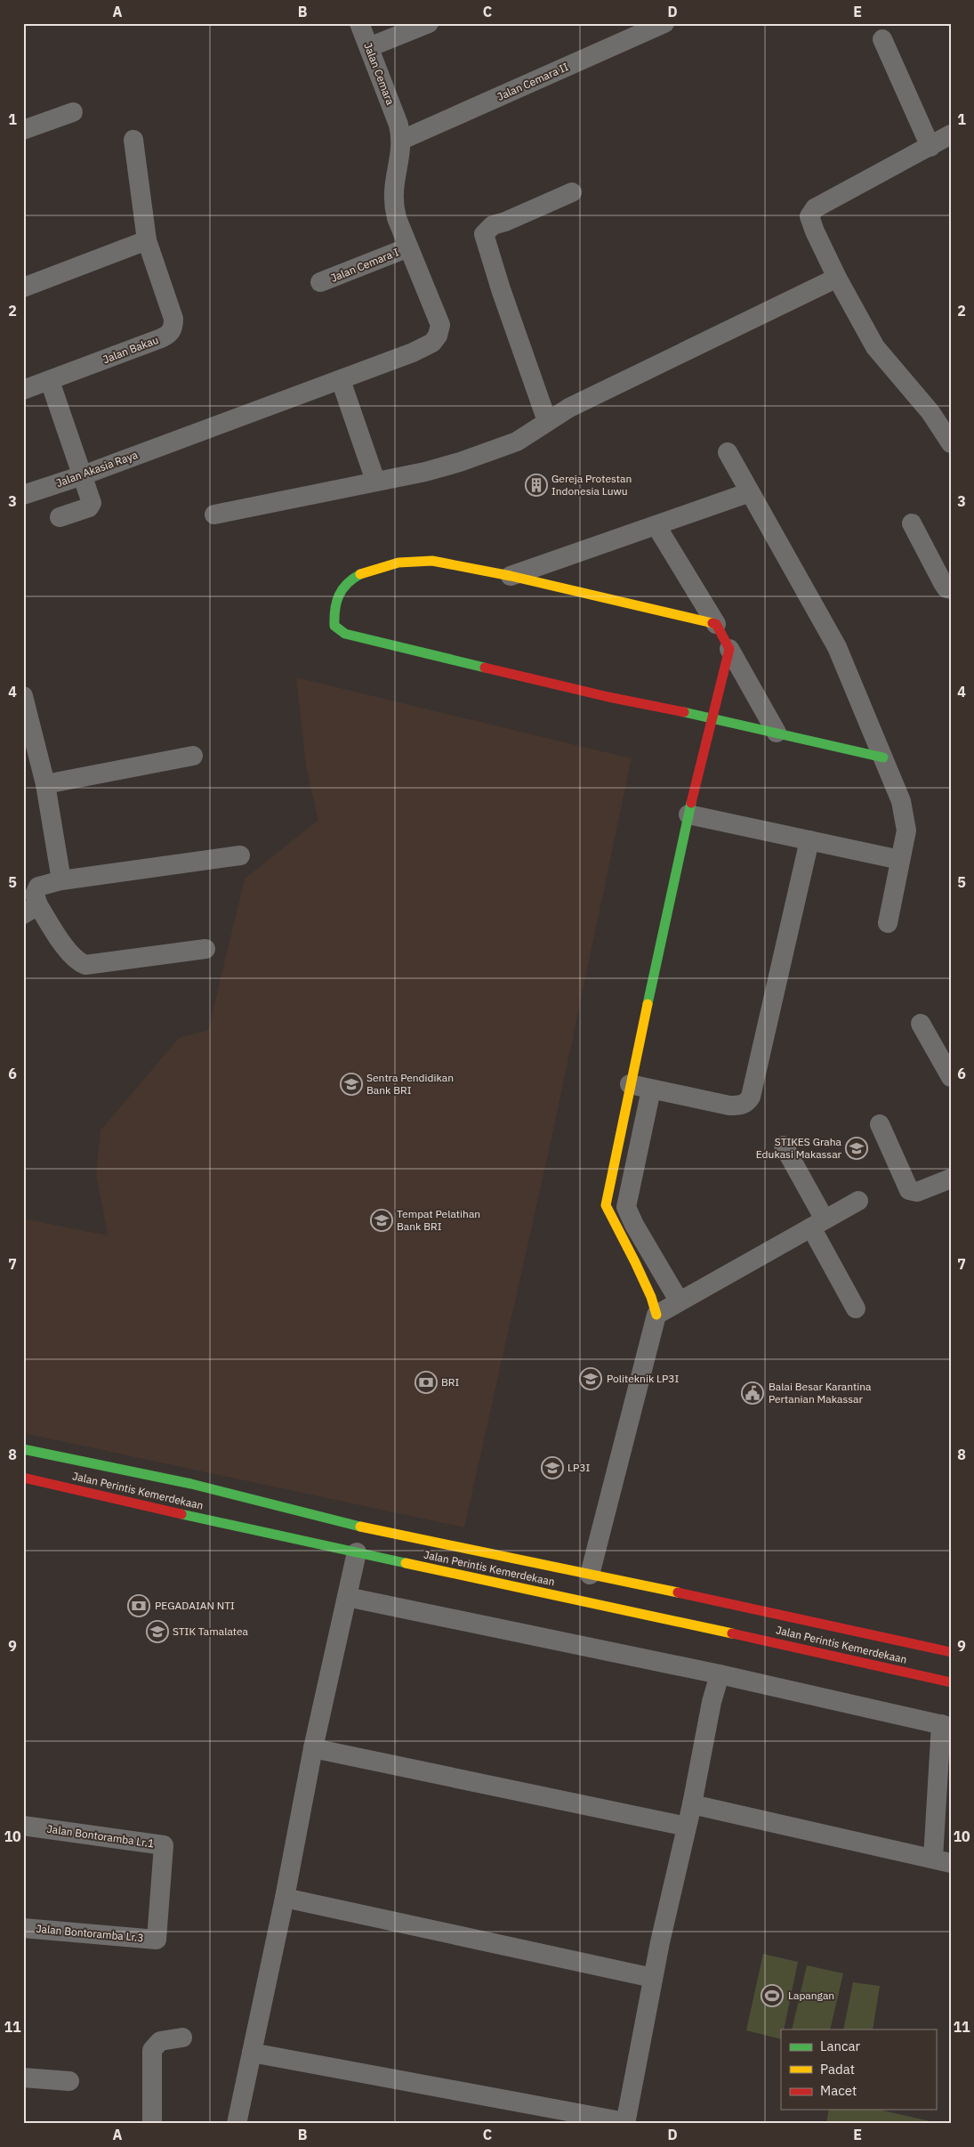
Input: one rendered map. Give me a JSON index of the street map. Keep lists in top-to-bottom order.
{
  "streets": {
    "main road": ["Jalan Perintis Kemerdekaan"],
    "street": [
      "Jalan Cemara",
      "Jalan Cemara II",
      "Jalan Cemara I",
      "Jalan Bakau",
      "Jalan Akasia Raya",
      "Jalan Bontoramba Lr.1",
      "Jalan Bontoramba Lr.3"
    ]
  },
  "crossings": [
    ["Jalan Cemara", "Jalan Cemara II"],
    ["Jalan Cemara I", "Jalan Akasia Raya"],
    ["Jalan Bontoramba Lr.1", "Jalan Bontoramba Lr.3"]
  ],
  "places": {
    "building": ["Gereja Protestan Indonesia Luwu"],
    "school or university": [
      "Sentra Pendidikan Bank BRI",
      "STIKES Graha Edukasi Makassar",
      "Tempat Pelatihan Bank BRI",
      "Politeknik LP3I",
      "LP3I",
      "STIK Tamalatea"
    ],
    "bank": ["BRI", "PEGADAIAN NTI"],
    "public building": ["Balai Besar Karantina Pertanian Makassar"],
    "sports": ["Lapangan"]
  },
  "legend": ["Lancar", "Padat", "Macet"],
  "grid": {
    "columns": [
      "A",
      "B",
      "C",
      "D",
      "E"
    ],
    "rows": [
      "1",
      "2",
      "3",
      "4",
      "5",
      "6",
      "7",
      "8",
      "9",
      "10",
      "11"
    ]
  }
}
